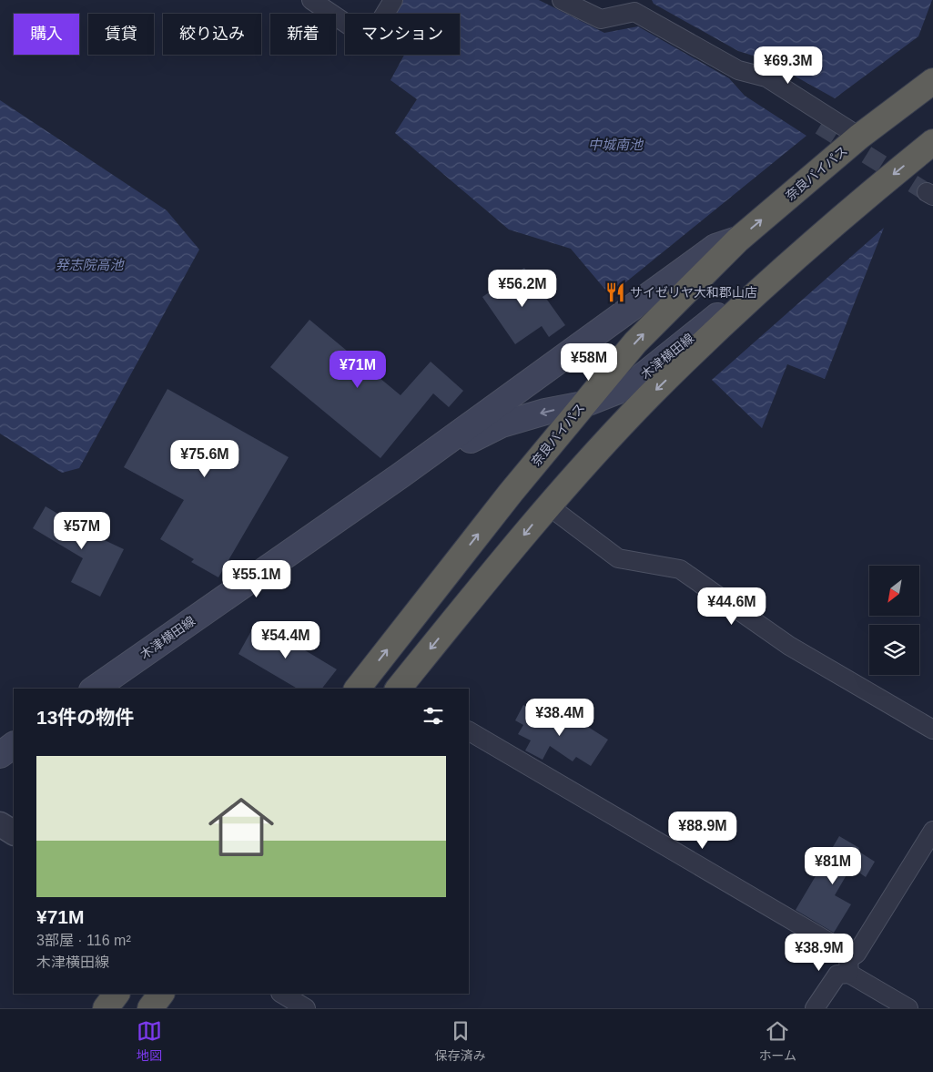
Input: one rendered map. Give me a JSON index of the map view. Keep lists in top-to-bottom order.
{
  "streets": {
    "highway": ["奈良バイパス"],
    "main road": ["木津横田線"]
  },
  "crossings": [
    ["奈良バイパス", "木津横田線"]
  ],
  "water": ["中城南池", "発志院高池"],
  "places": {
    "restaurant": ["サイゼリヤ大和郡山店"]
  },
  "north": "bottom left",
  "page": {
    "chip": [
      "購入",
      "賃貸",
      "絞り込み",
      "新着",
      "マンション"
    ],
    "price": [
      "¥69.3M",
      "¥56.2M",
      "¥58M",
      "¥71M",
      "¥75.6M",
      "¥57M",
      "¥55.1M",
      "¥44.6M",
      "¥54.4M",
      "¥38.4M",
      "¥88.9M",
      "¥81M",
      "¥38.9M"
    ],
    "heading": "13件の物件",
    "list": [
      {
        "name": "¥71M",
        "note": "3部屋 · 116 m² · 木津横田線"
      }
    ],
    "tabs": ["地図", "保存済み", "ホーム"]
  }
}
